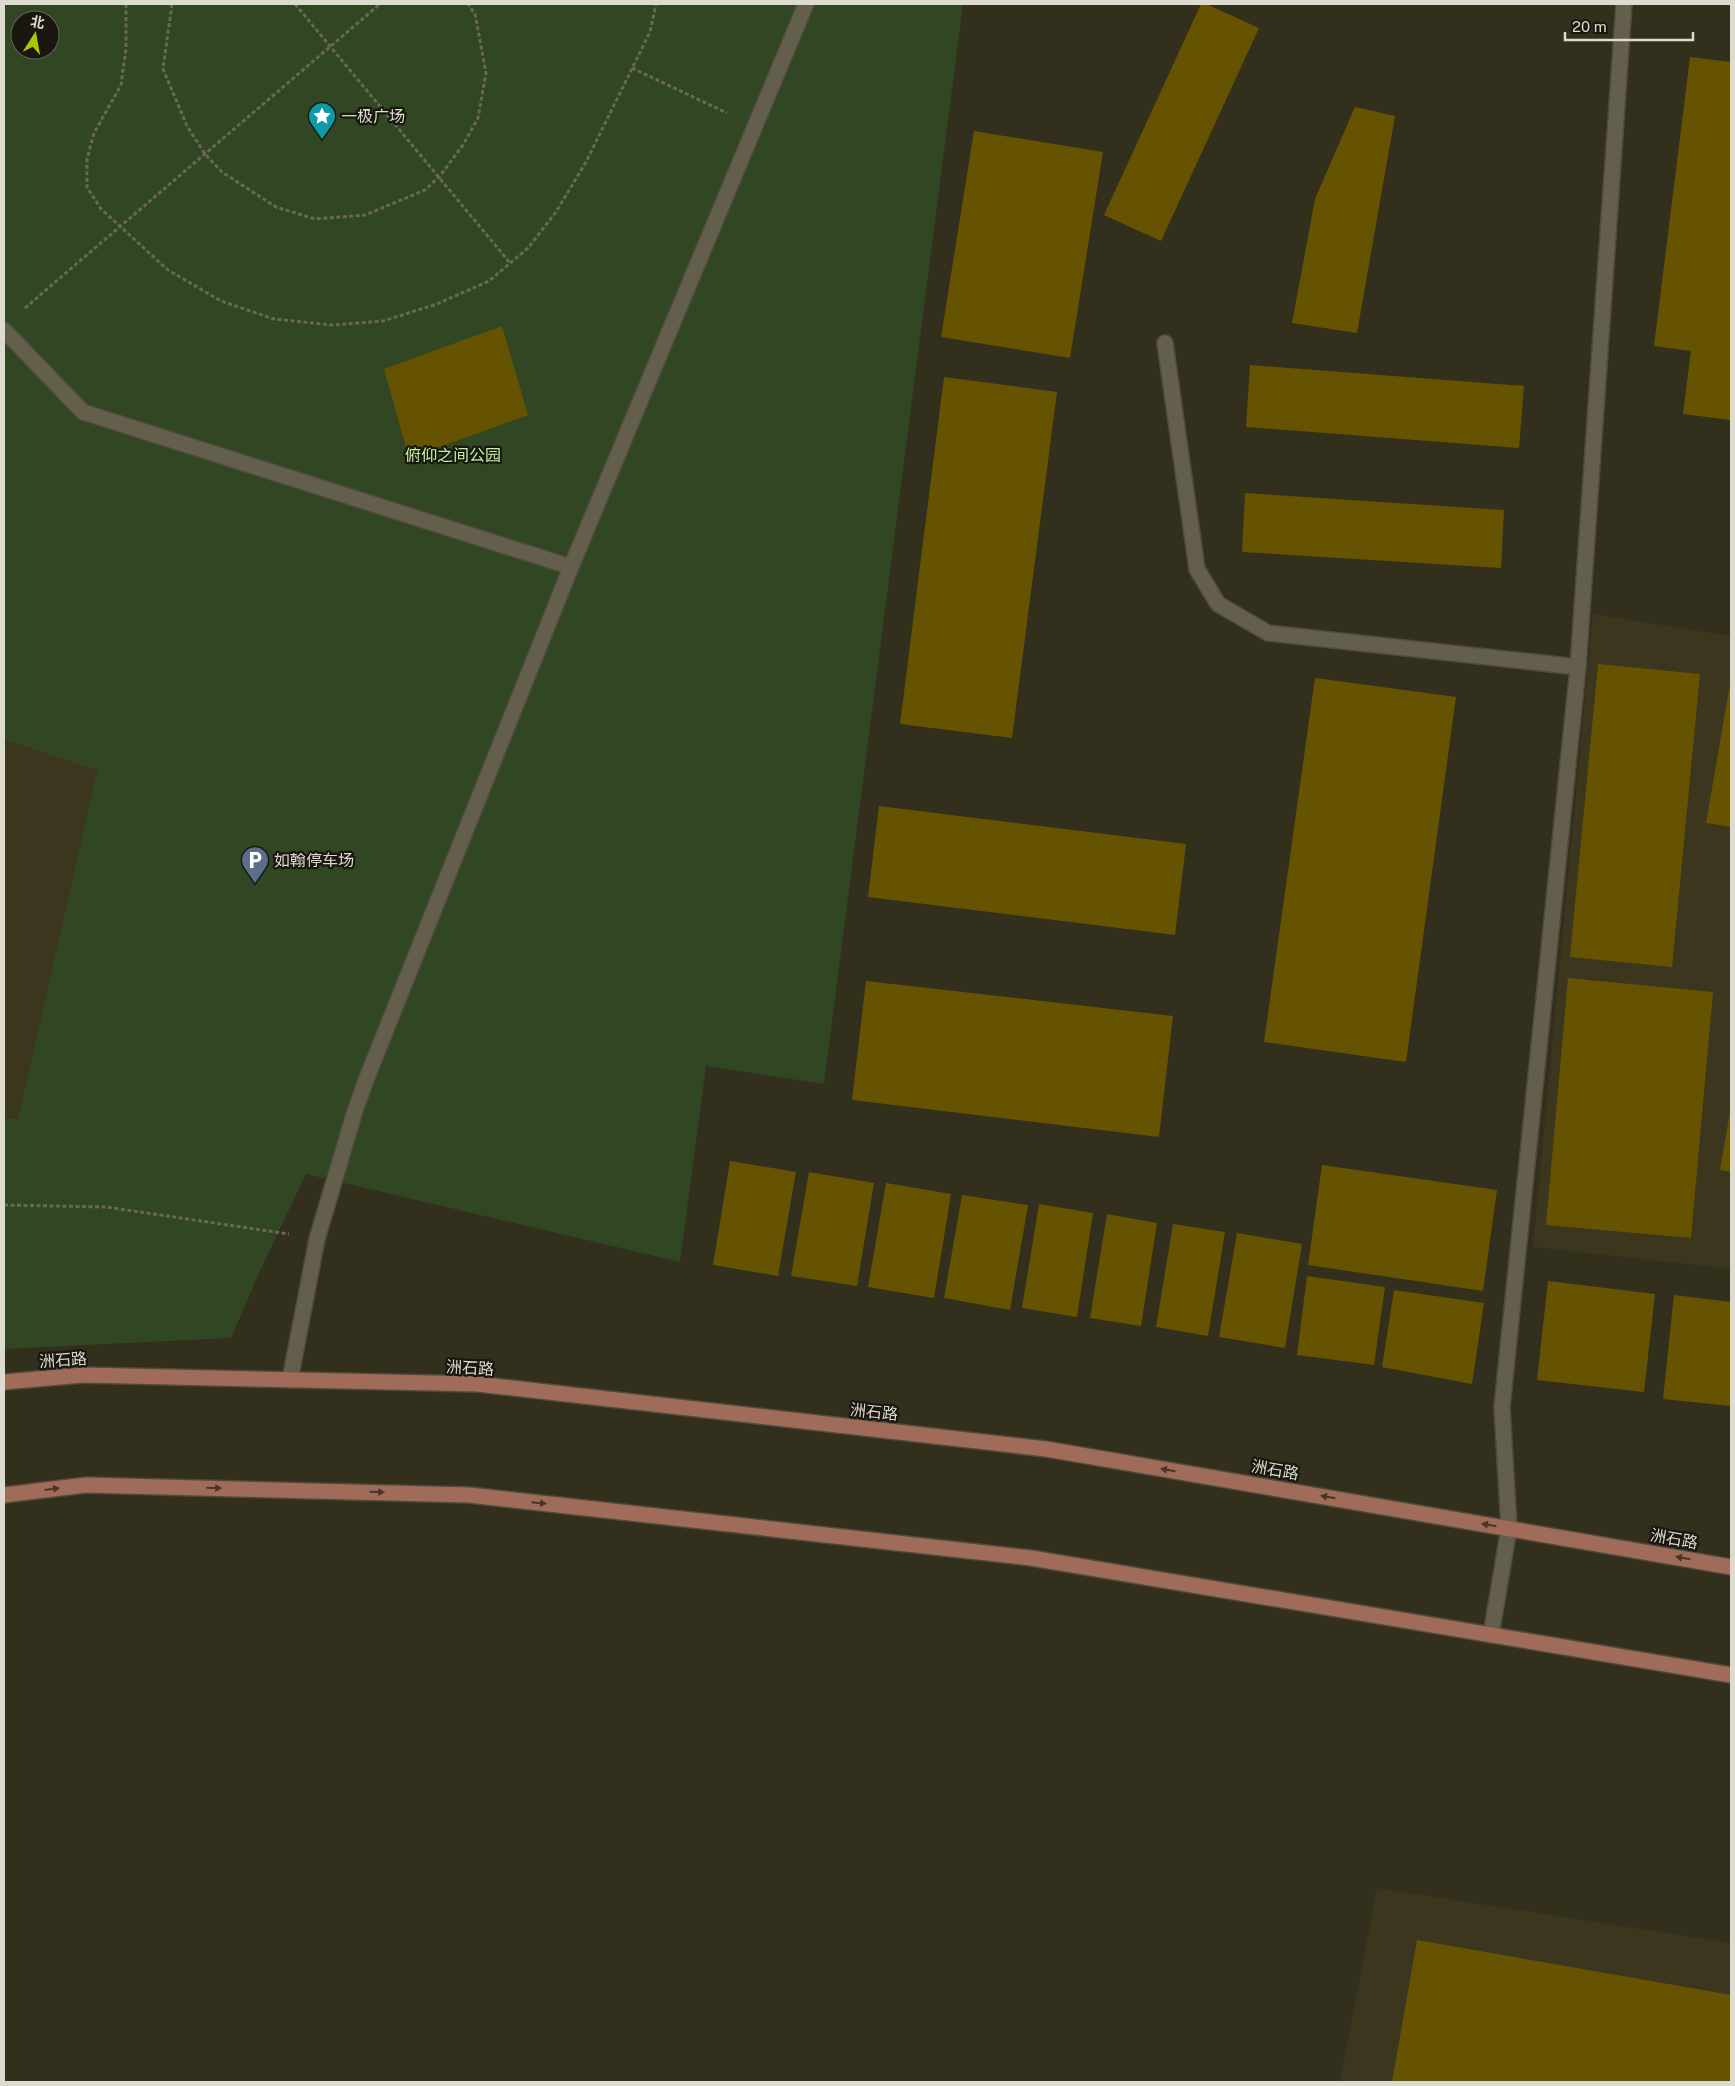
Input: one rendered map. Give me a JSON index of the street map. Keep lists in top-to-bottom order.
{
  "streets": {
    "main road": ["洲石路"]
  },
  "parks": ["俯仰之间公园"],
  "places": {
    "place": ["一极广场"],
    "parking": ["如翰停车场"]
  },
  "scale_bar": "20 m",
  "north": "top"
}
